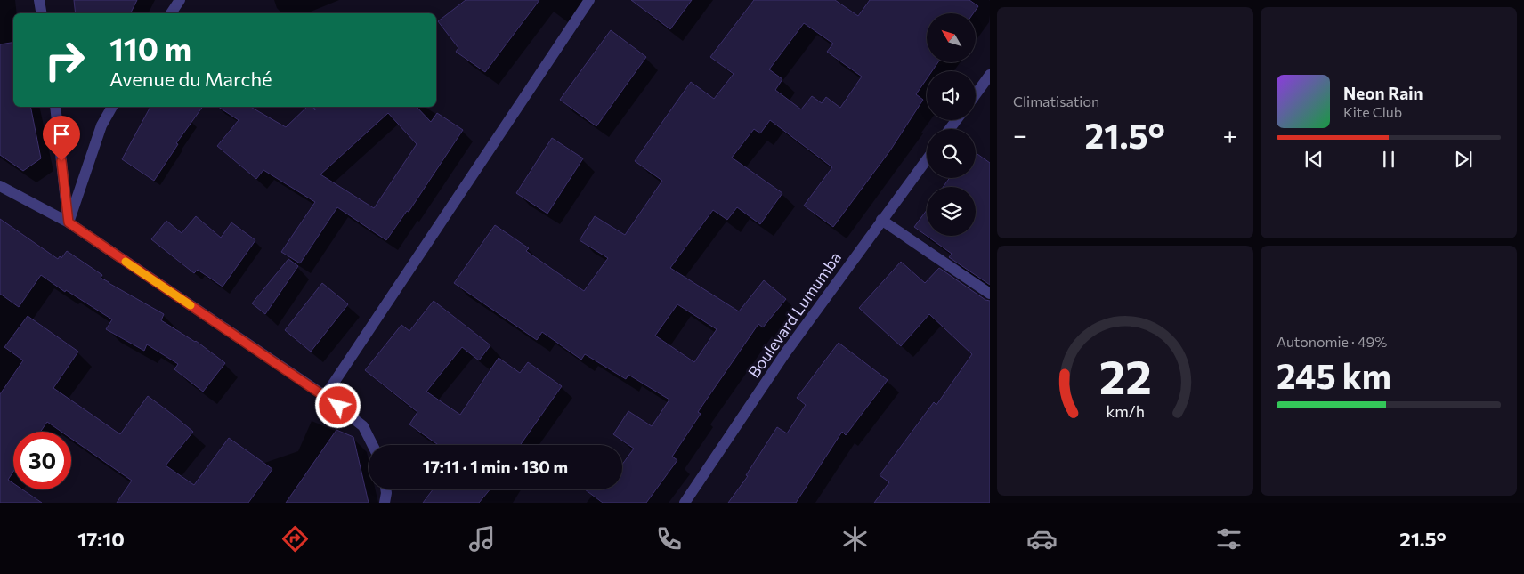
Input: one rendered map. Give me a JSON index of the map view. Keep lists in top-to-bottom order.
{
  "streets": {
    "street": ["Boulevard Lumumba"]
  },
  "north": "top left",
  "page": {
    "tile": [
      "Climatisation",
      ["Autonomie · 49%", "245 km"]
    ],
    "turn": ["110 m", "Avenue du Marché"],
    "song": ["Neon Rain", "Kite Club"],
    "heat": ["−", "21.5°", "+"],
    "limit": "30",
    "trip": "17:11 · 1 min · 130 m",
    "tabs": ["17:10", "21.5°"],
    "gauge": ["22", "km/h"]
  }
}
